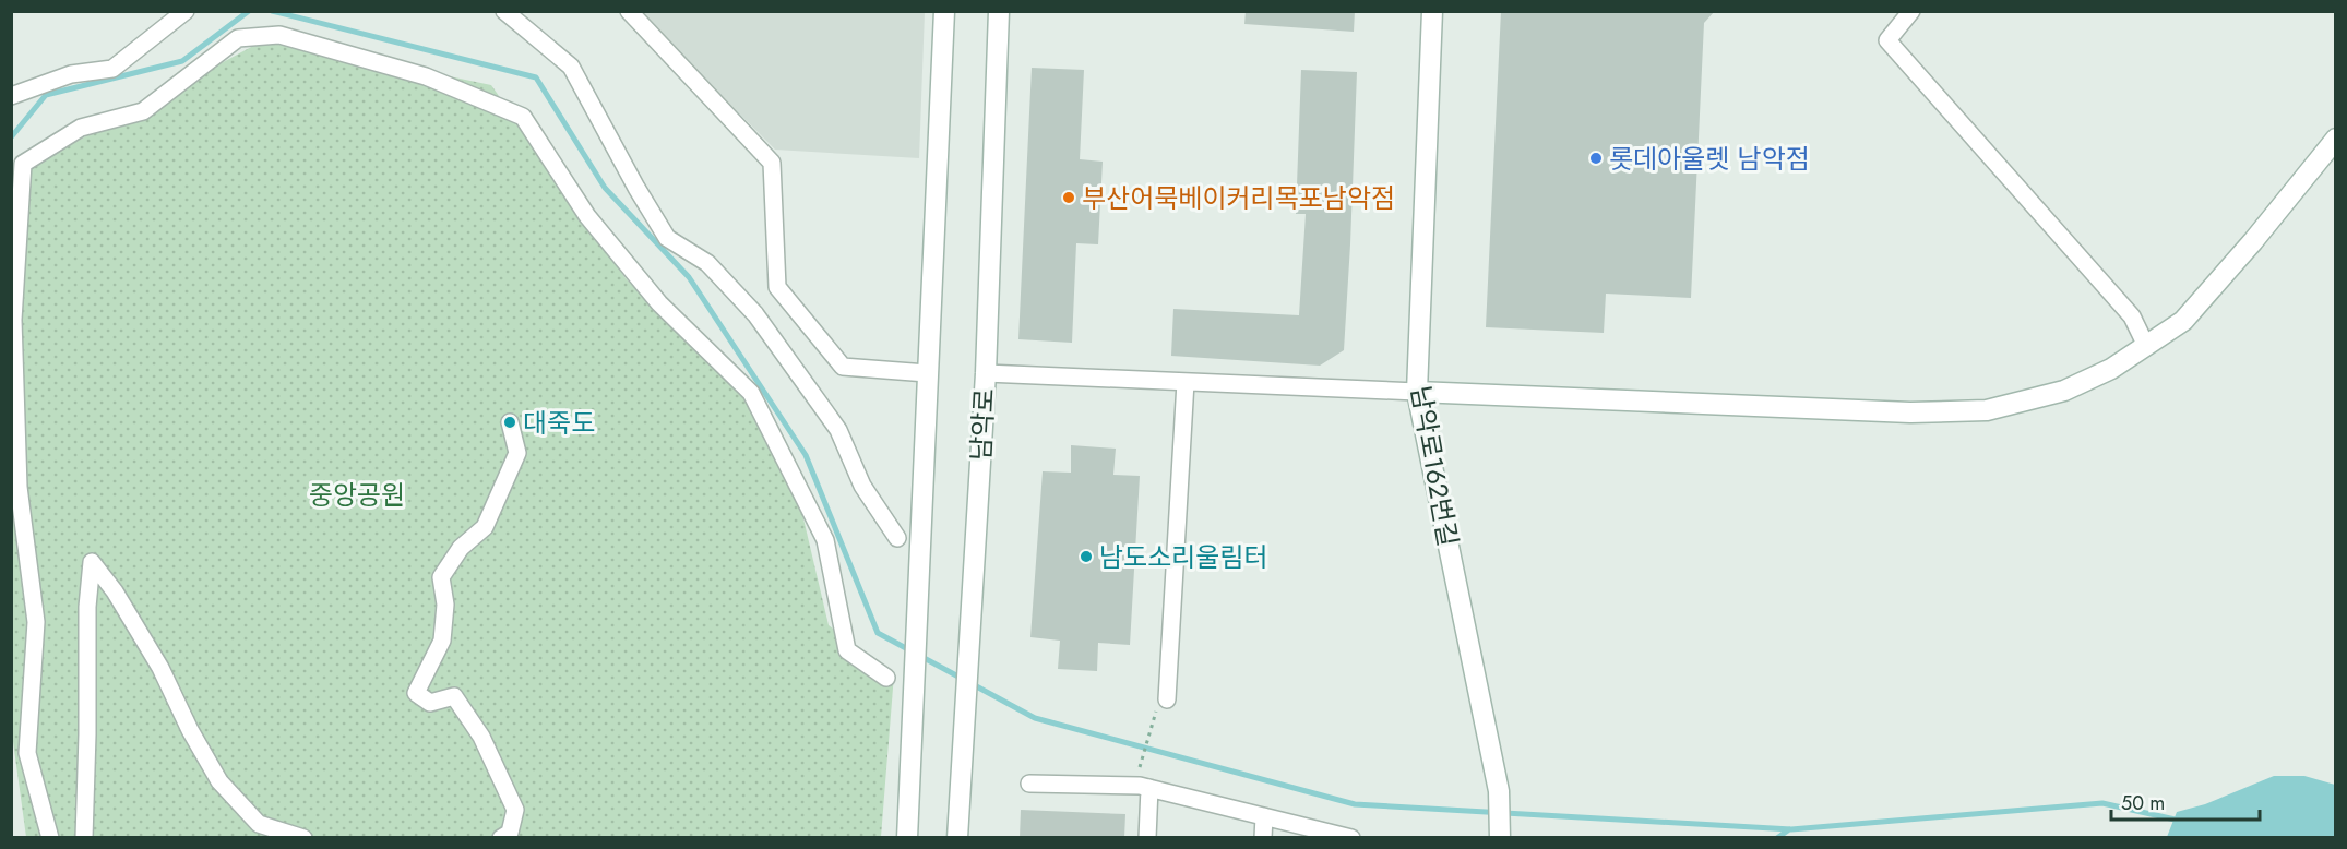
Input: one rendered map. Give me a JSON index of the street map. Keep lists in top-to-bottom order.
{
  "streets": {
    "street": ["남악로", "남악로162번길"]
  },
  "parks": ["중앙공원"],
  "places": [
    "롯데아울렛 남악점",
    "부산어묵베이커리목포남악점",
    "대죽도",
    "남도소리울림터"
  ],
  "scale_bar": "50 m"
}
